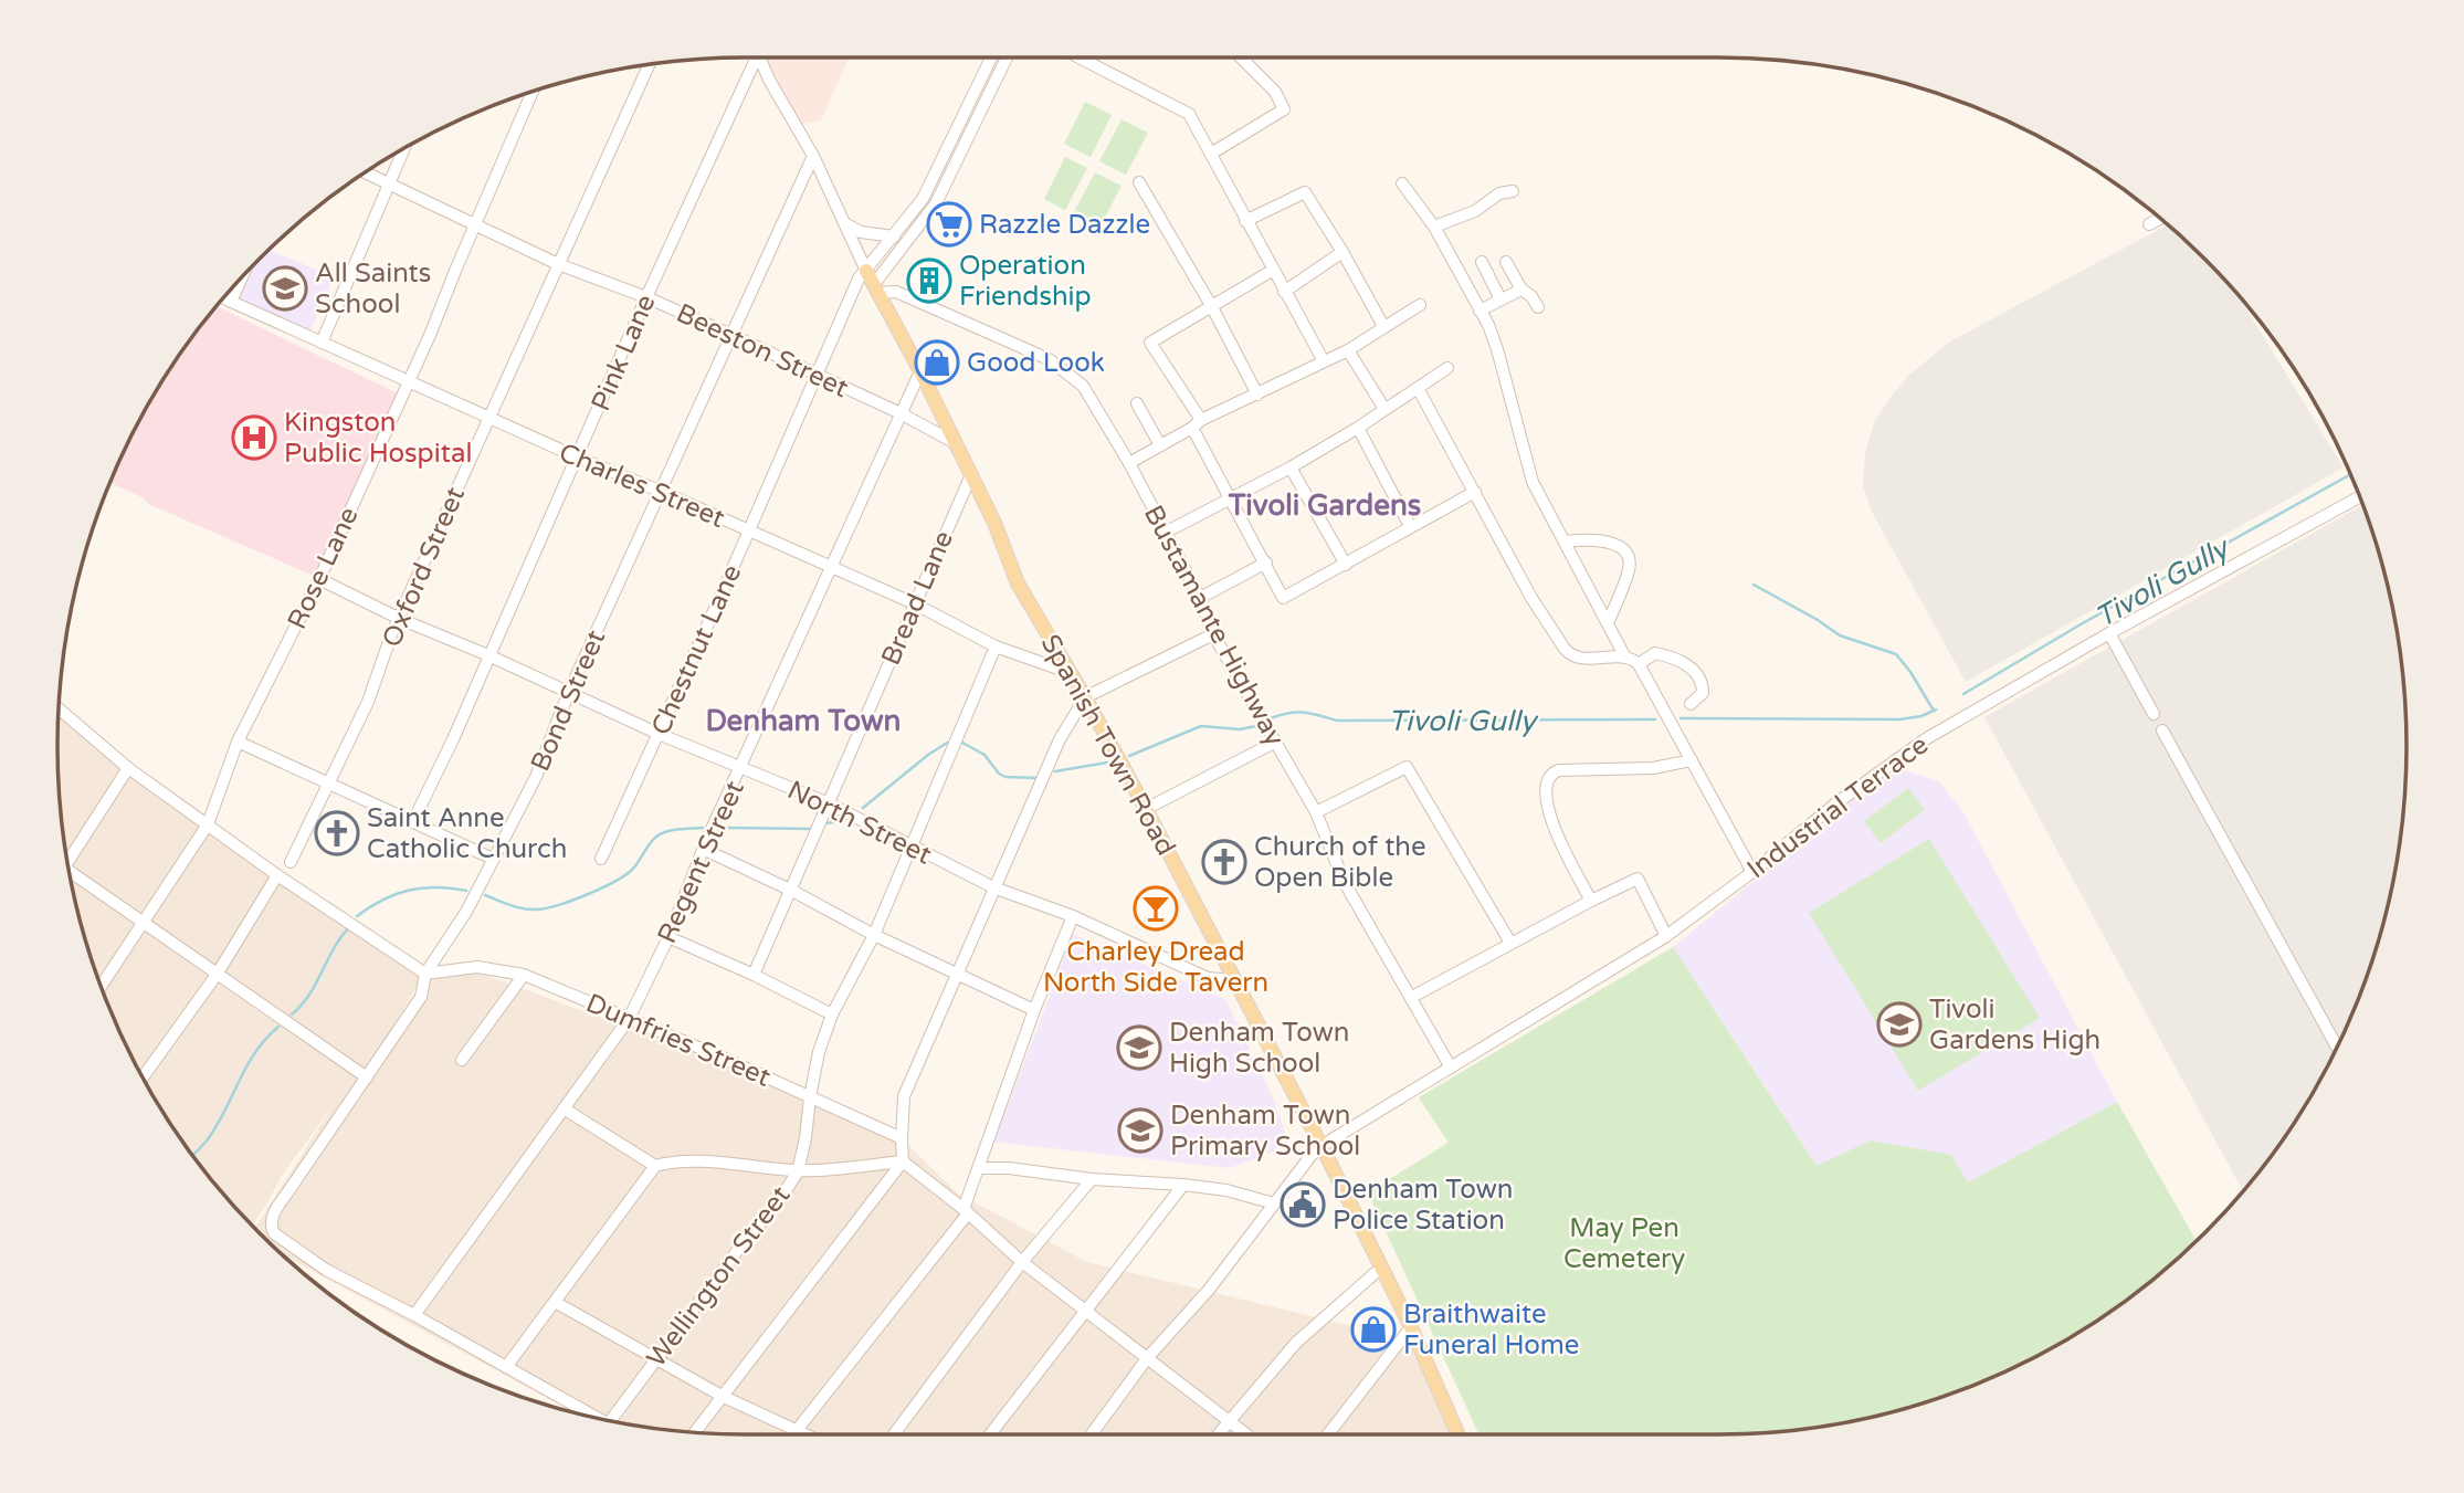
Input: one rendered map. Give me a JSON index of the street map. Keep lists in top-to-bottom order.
{
  "streets": {
    "main road": ["Spanish Town Road"],
    "street": [
      "Beeston Street",
      "Pink Lane",
      "Charles Street",
      "Oxford Street",
      "Rose Lane",
      "Bread Lane",
      "Bustamante Highway",
      "Chestnut Lane",
      "Bond Street",
      "Industrial Terrace",
      "North Street",
      "Regent Street",
      "Dumfries Street",
      "Wellington Street"
    ]
  },
  "crossings": [
    ["Beeston Street", "Pink Lane"],
    ["Beeston Street", "Oxford Street"],
    ["Beeston Street", "Rose Lane"],
    ["Beeston Street", "Chestnut Lane"],
    ["Beeston Street", "Bond Street"],
    ["Beeston Street", "Spanish Town Road"],
    ["Beeston Street", "Regent Street"],
    ["Pink Lane", "Charles Street"],
    ["Pink Lane", "North Street"],
    ["Charles Street", "Oxford Street"],
    ["Charles Street", "Rose Lane"],
    ["Charles Street", "Bread Lane"],
    ["Charles Street", "Chestnut Lane"],
    ["Charles Street", "Bond Street"],
    ["Charles Street", "Spanish Town Road"],
    ["Charles Street", "Regent Street"],
    ["Charles Street", "Wellington Street"],
    ["Oxford Street", "North Street"],
    ["Rose Lane", "North Street"],
    ["Bread Lane", "Spanish Town Road"],
    ["Bread Lane", "North Street"],
    ["Bustamante Highway", "Chestnut Lane"],
    ["Bustamante Highway", "Spanish Town Road"],
    ["Bustamante Highway", "Industrial Terrace"],
    ["Chestnut Lane", "Spanish Town Road"],
    ["Chestnut Lane", "North Street"],
    ["Bond Street", "Spanish Town Road"],
    ["Bond Street", "North Street"],
    ["Bond Street", "Regent Street"],
    ["Bond Street", "Dumfries Street"],
    ["Spanish Town Road", "Industrial Terrace"],
    ["Spanish Town Road", "North Street"],
    ["Spanish Town Road", "Regent Street"],
    ["North Street", "Regent Street"],
    ["North Street", "Wellington Street"],
    ["Regent Street", "Dumfries Street"],
    ["Dumfries Street", "Wellington Street"]
  ],
  "districts": ["Tivoli Gardens", "Denham Town"],
  "water": ["Tivoli Gully"],
  "parks": ["May Pen Cemetery"],
  "places": {
    "supermarket": ["Razzle Dazzle"],
    "building": ["Operation Friendship"],
    "school or university": [
      "All Saints School",
      "Tivoli Gardens High",
      "Denham Town High School",
      "Denham Town Primary School"
    ],
    "shop": ["Good Look", "Braithwaite Funeral Home"],
    "hospital": ["Kingston Public Hospital"],
    "church": ["Saint Anne Catholic Church", "Church of the Open Bible"],
    "bar": ["Charley Dread North Side Tavern"],
    "public building": ["Denham Town Police Station"]
  }
}
